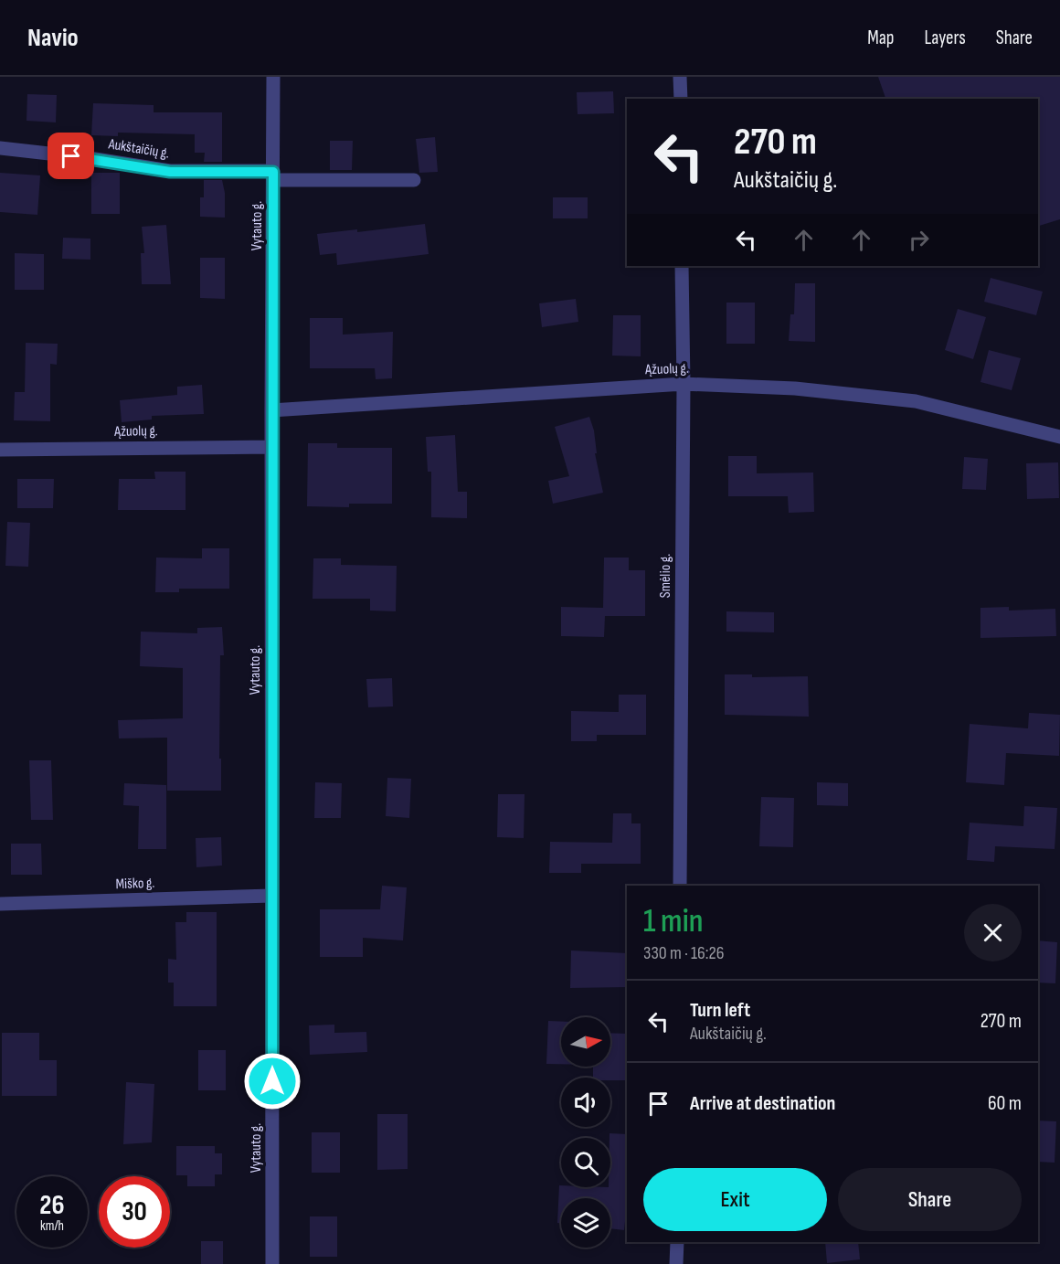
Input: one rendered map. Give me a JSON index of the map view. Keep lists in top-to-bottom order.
{
  "streets": {
    "street": [
      "Aukštaičių g.",
      "Vytauto g.",
      "Ąžuolų g.",
      "Smėlio g.",
      "Miško g."
    ]
  },
  "crossings": [
    ["Aukštaičių g.", "Vytauto g."],
    ["Vytauto g.", "Ąžuolų g."],
    ["Vytauto g.", "Miško g."],
    ["Ąžuolų g.", "Smėlio g."]
  ],
  "north": "right",
  "page": {
    "header": "Navio",
    "nav": ["Map", "Layers", "Share"],
    "turn": ["270 m", "Aukštaičių g."],
    "heading": ["1 min", "330 m · 16:26"],
    "list": [
      {
        "name": "Turn left",
        "note": "Aukštaičių g.",
        "value": "270 m"
      },
      {
        "name": "Arrive at destination",
        "value": "60 m"
      }
    ],
    "buttons": ["Exit", "Share"],
    "speed": "26 km/h",
    "limit": "30"
  }
}
